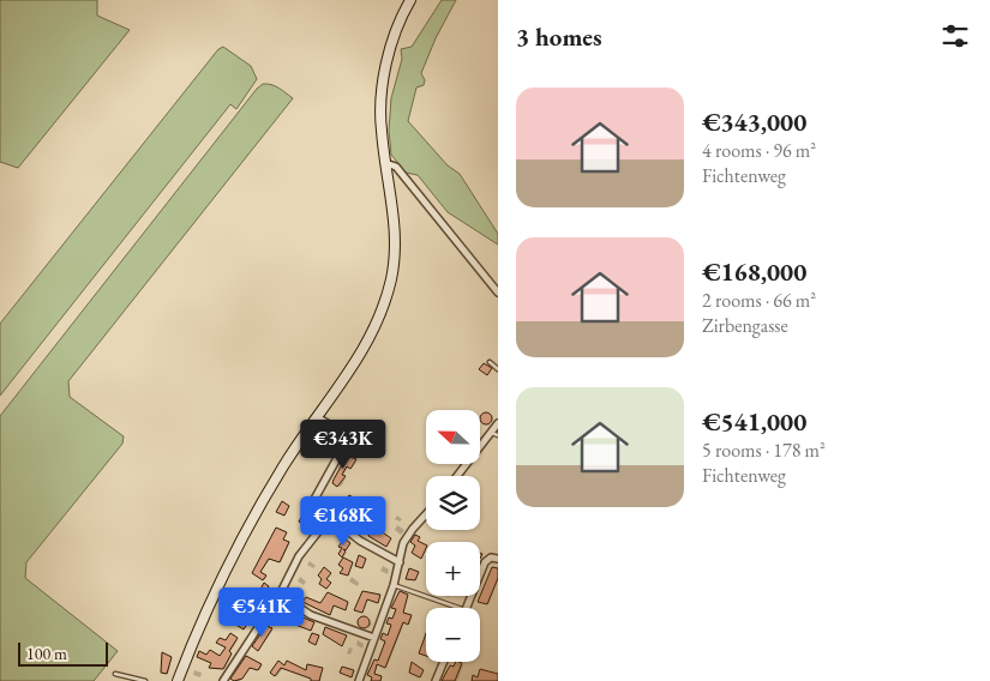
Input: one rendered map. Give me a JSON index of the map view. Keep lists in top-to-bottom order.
{
  "scale_bar": "100 m",
  "north": "left",
  "page": {
    "heading": "3 homes",
    "list": [
      {
        "name": "€343,000",
        "note": "4 rooms · 96 m² · Fichtenweg"
      },
      {
        "name": "€168,000",
        "note": "2 rooms · 66 m² · Zirbengasse"
      },
      {
        "name": "€541,000",
        "note": "5 rooms · 178 m² · Fichtenweg"
      }
    ],
    "map_buttons": ["+", "−"],
    "price": ["€343K", "€168K", "€541K"],
    "scale": "100 m"
  }
}
